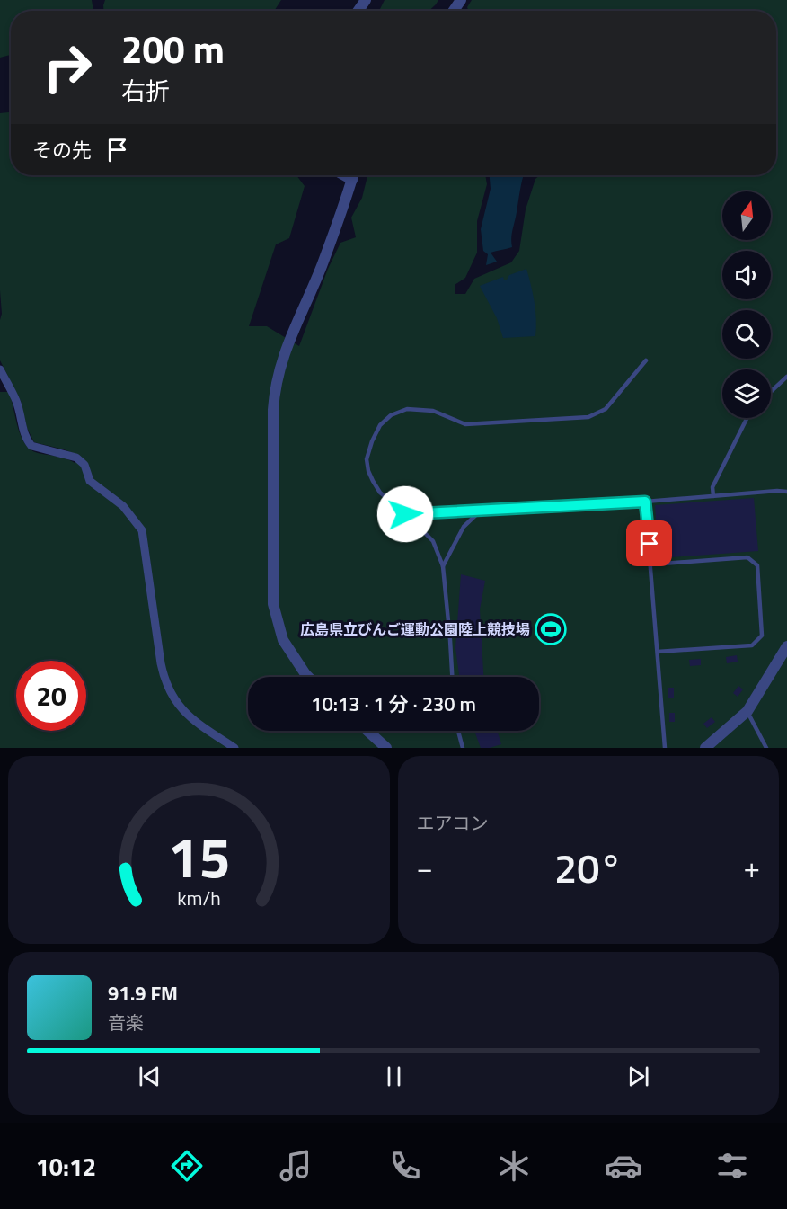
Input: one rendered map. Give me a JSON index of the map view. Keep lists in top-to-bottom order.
{
  "places": {
    "sports": ["広島県立びんご運動公園陸上競技場"]
  },
  "north": "top",
  "page": {
    "turn": ["200 m", "右折"],
    "then": "その先",
    "limit": "20",
    "trip": "10:13 · 1 分 · 230 m",
    "tile": "エアコン",
    "heat": ["−", "20°", "+"],
    "song": ["91.9 FM", "音楽"],
    "tabs": "10:12",
    "gauge": ["15", "km/h"]
  }
}
